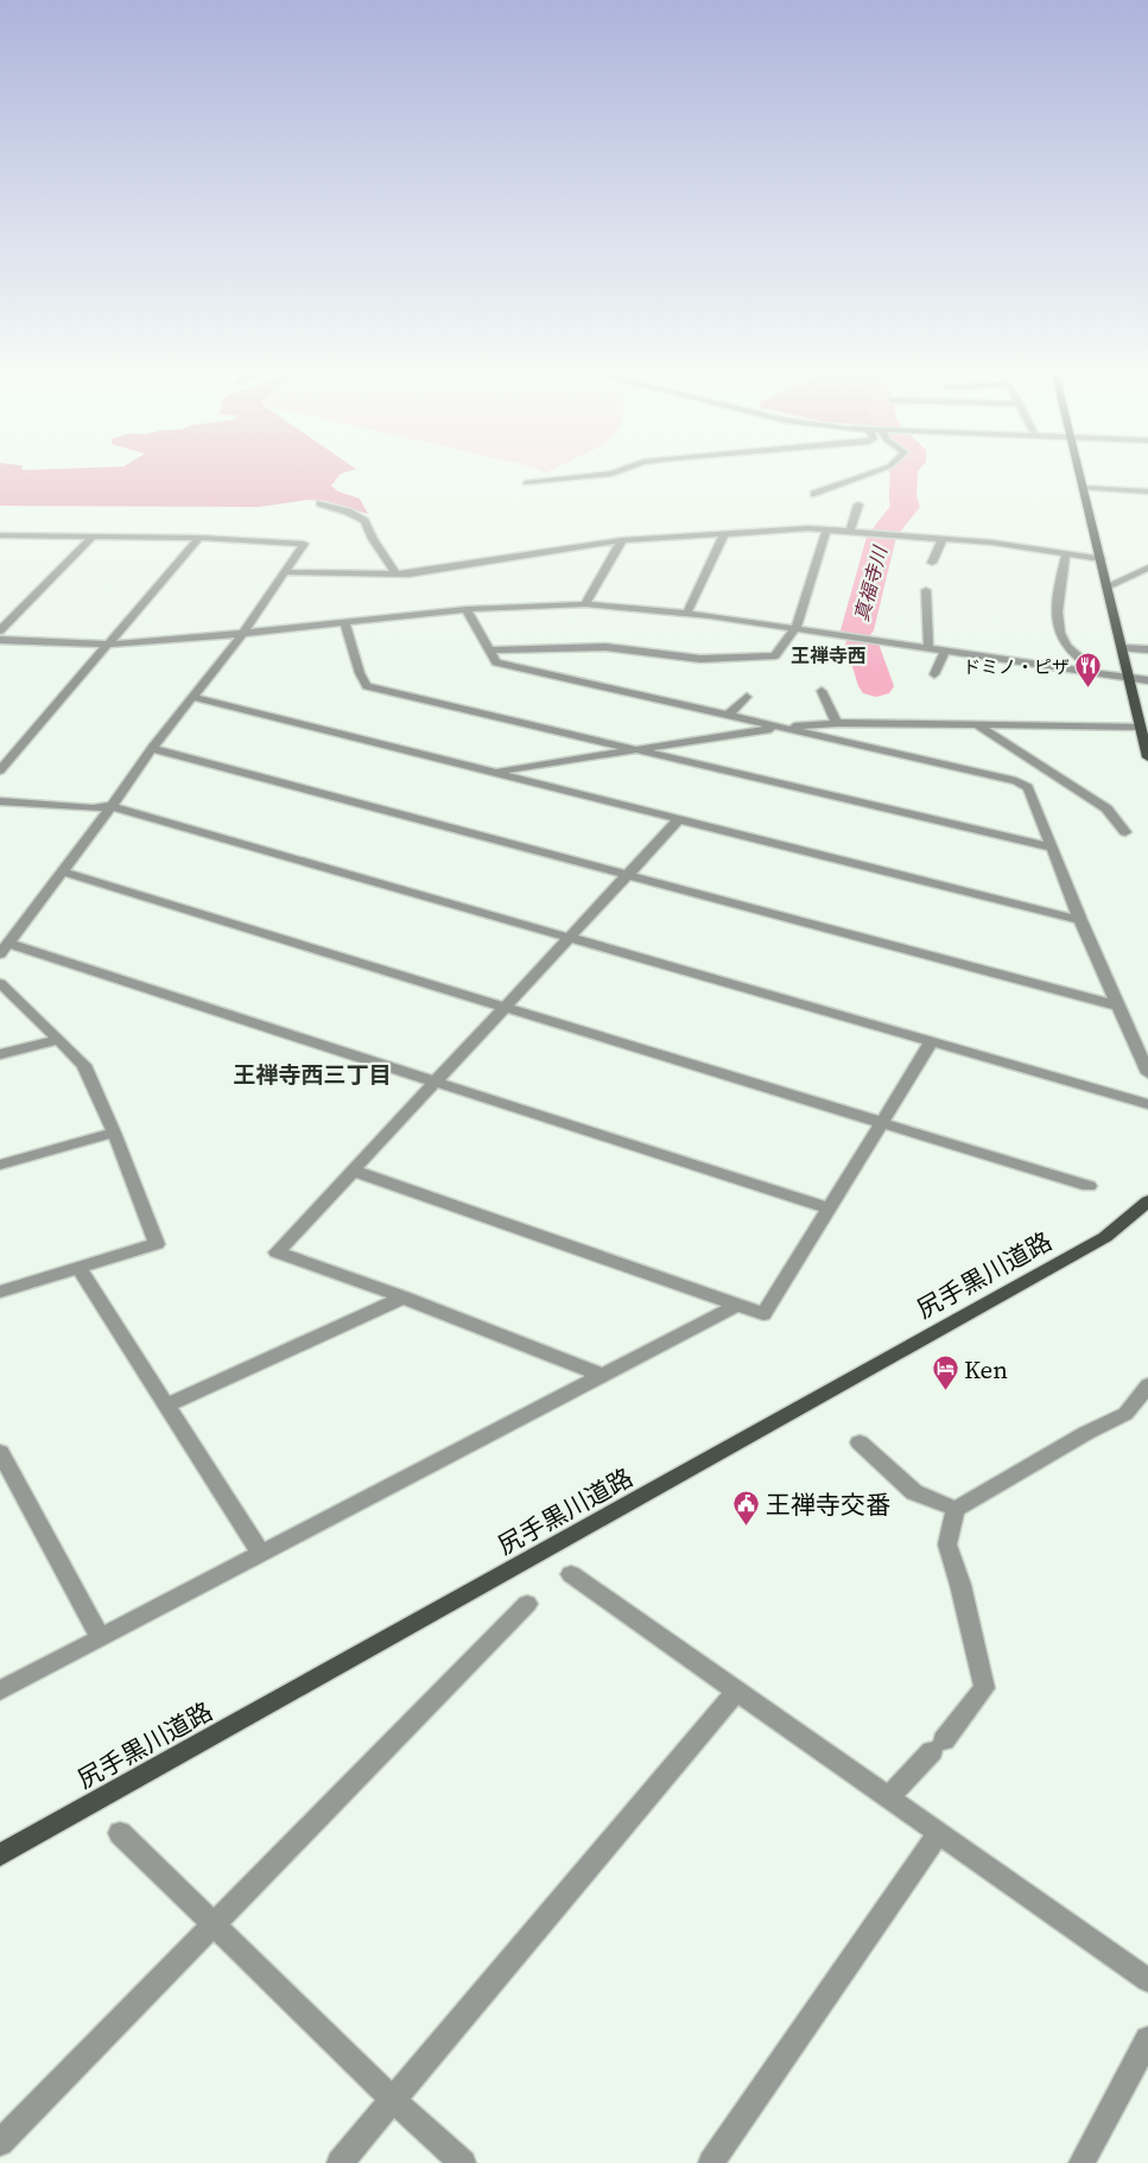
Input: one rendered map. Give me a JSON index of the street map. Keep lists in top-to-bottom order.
{
  "streets": {
    "main road": ["尻手黒川道路"]
  },
  "districts": ["王禅寺西", "王禅寺西三丁目"],
  "water": ["真福寺川"],
  "places": {
    "restaurant": ["ドミノ・ピザ"],
    "hotel": ["Ken"],
    "public building": ["王禅寺交番"]
  }
}
